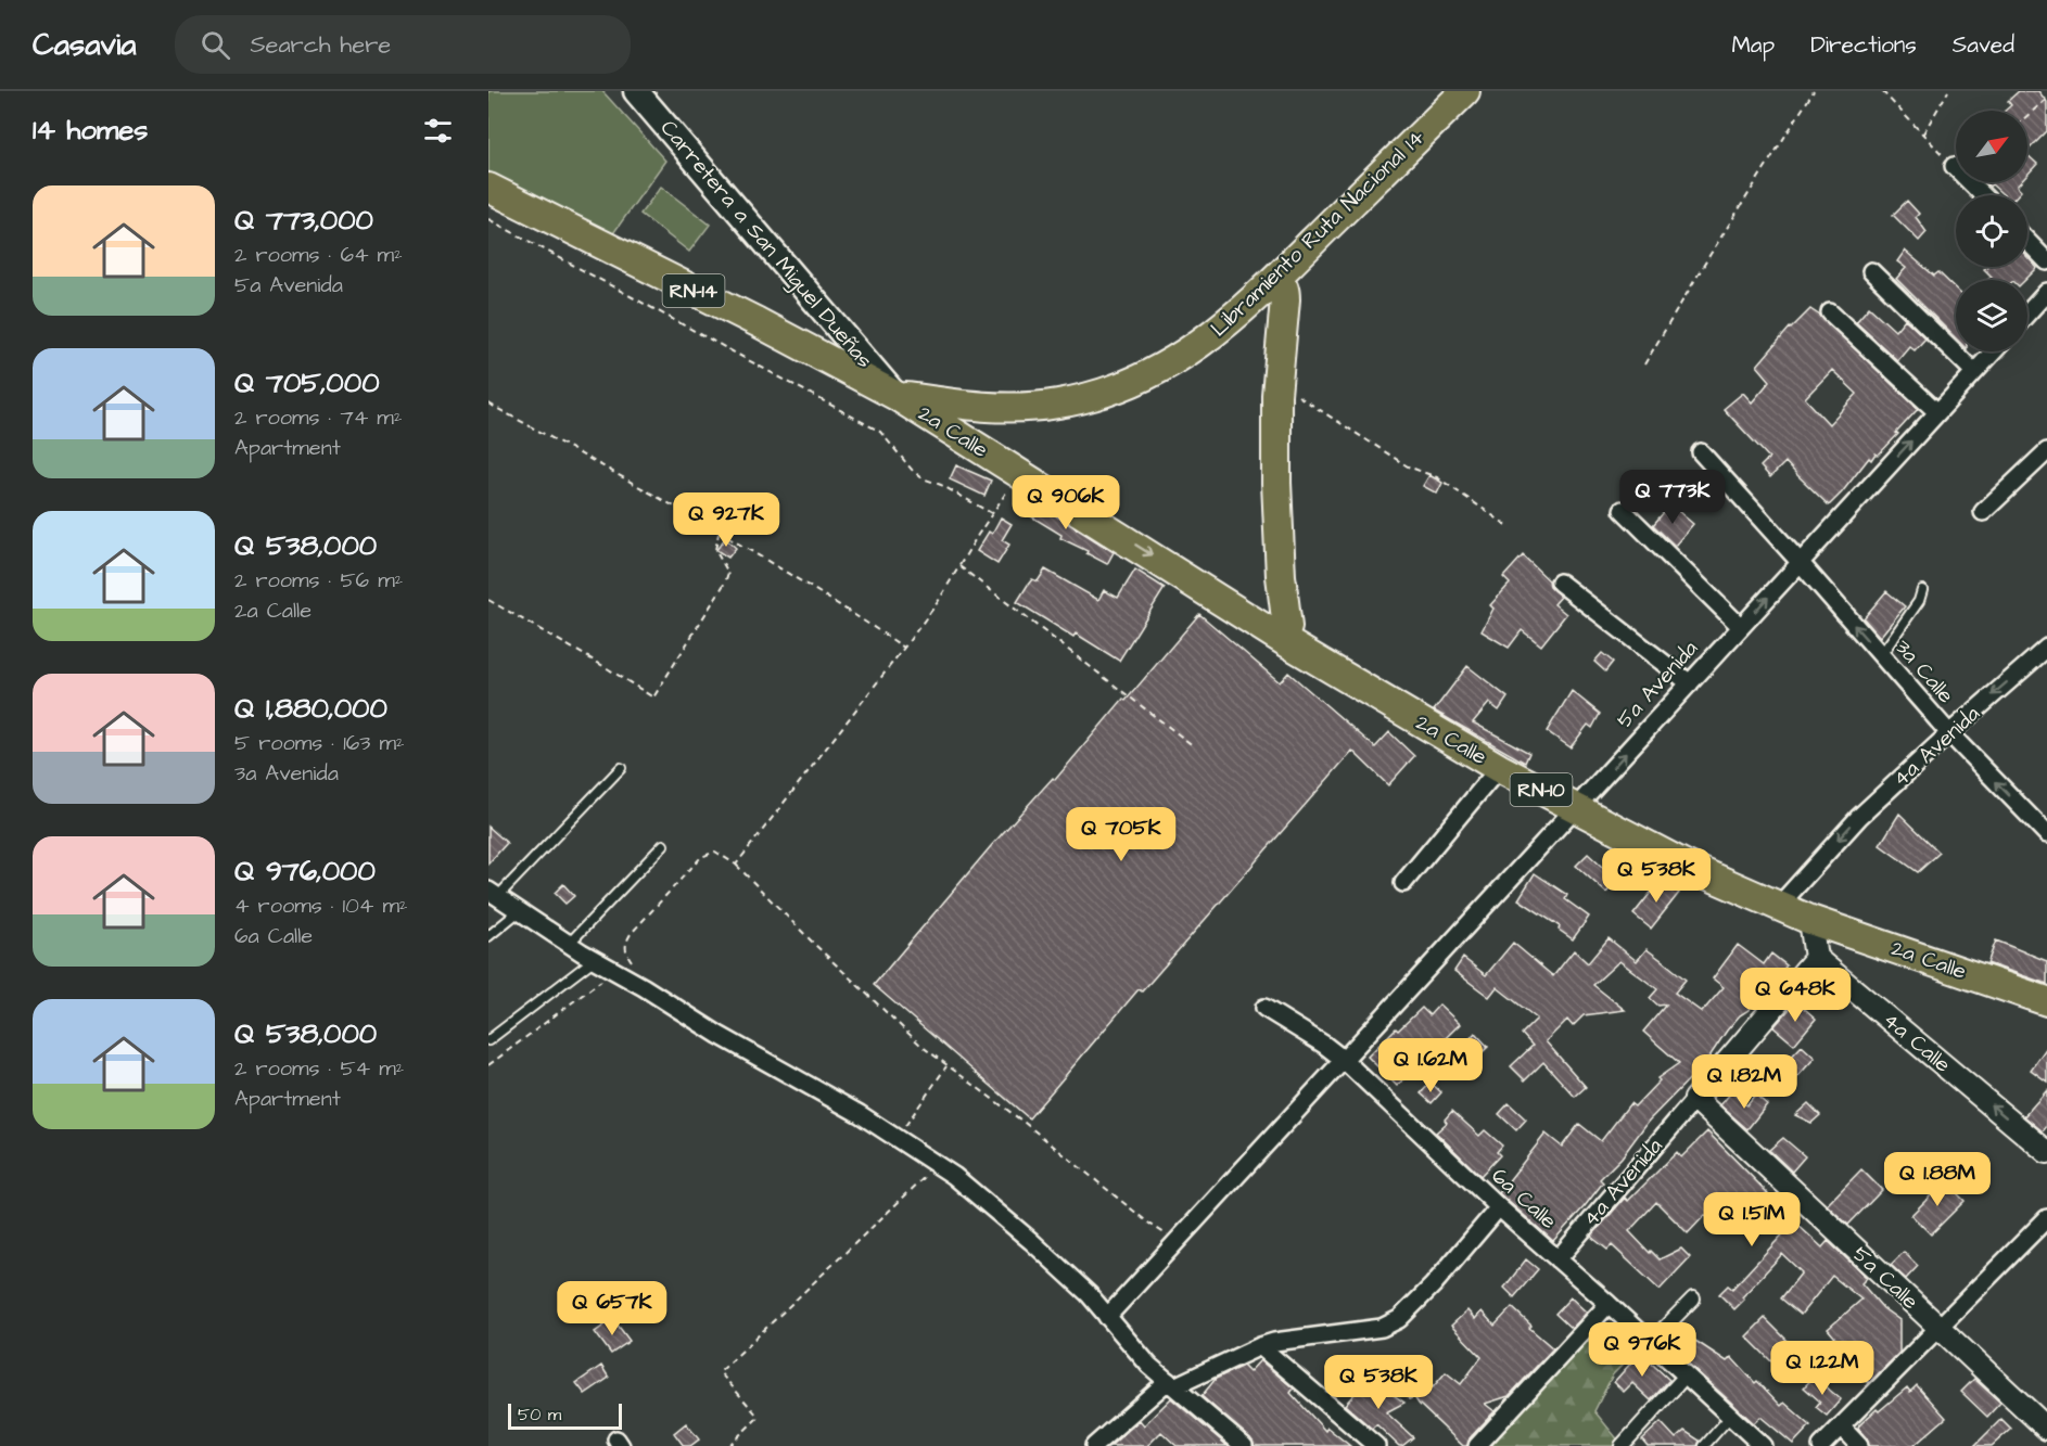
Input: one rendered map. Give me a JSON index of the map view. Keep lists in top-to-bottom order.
{
  "streets": {
    "main road": [
      "Libramiento Ruta Nacional 14",
      "Carretera a San Miguel Dueñas",
      "RN-14",
      "2a Calle",
      "RN-10"
    ],
    "street": [
      "3a Calle",
      "5a Avenida",
      "4a Avenida",
      "4a Calle",
      "6a Calle",
      "5a Calle"
    ]
  },
  "crossings": [
    ["Libramiento Ruta Nacional 14", "Carretera a San Miguel Dueñas"],
    ["Libramiento Ruta Nacional 14", "RN-14"],
    ["Libramiento Ruta Nacional 14", "2a Calle"],
    ["Carretera a San Miguel Dueñas", "RN-14"],
    ["Carretera a San Miguel Dueñas", "2a Calle"],
    ["RN-14", "2a Calle"],
    ["2a Calle", "5a Avenida"],
    ["2a Calle", "4a Avenida"],
    ["3a Calle", "5a Avenida"],
    ["3a Calle", "4a Avenida"],
    ["5a Avenida", "6a Calle"],
    ["4a Avenida", "4a Calle"],
    ["4a Avenida", "6a Calle"],
    ["4a Avenida", "5a Calle"]
  ],
  "one_way": [
    "3a Calle",
    "5a Avenida",
    "4a Avenida",
    "4a Calle"
  ],
  "scale_bar": "50 m",
  "north": "top right",
  "page": {
    "header": "Casavia",
    "search": "Search here",
    "nav": ["Map", "Directions", "Saved"],
    "heading": "14 homes",
    "list": [
      {
        "name": "Q 773,000",
        "note": "2 rooms · 64 m² · 5a Avenida"
      },
      {
        "name": "Q 705,000",
        "note": "2 rooms · 74 m² · Apartment"
      },
      {
        "name": "Q 538,000",
        "note": "2 rooms · 56 m² · 2a Calle"
      },
      {
        "name": "Q 1,880,000",
        "note": "5 rooms · 163 m² · 3a Avenida"
      },
      {
        "name": "Q 976,000",
        "note": "4 rooms · 104 m² · 6a Calle"
      },
      {
        "name": "Q 538,000",
        "note": "2 rooms · 54 m² · Apartment"
      }
    ],
    "price": [
      "Q 773K",
      "Q 906K",
      "Q 927K",
      "Q 705K",
      "Q 538K",
      "Q 648K",
      "Q 1.62M",
      "Q 1.82M",
      "Q 1.88M",
      "Q 1.51M",
      "Q 657K",
      "Q 976K",
      "Q 1.22M",
      "Q 538K"
    ],
    "scale": "50 m"
  }
}
